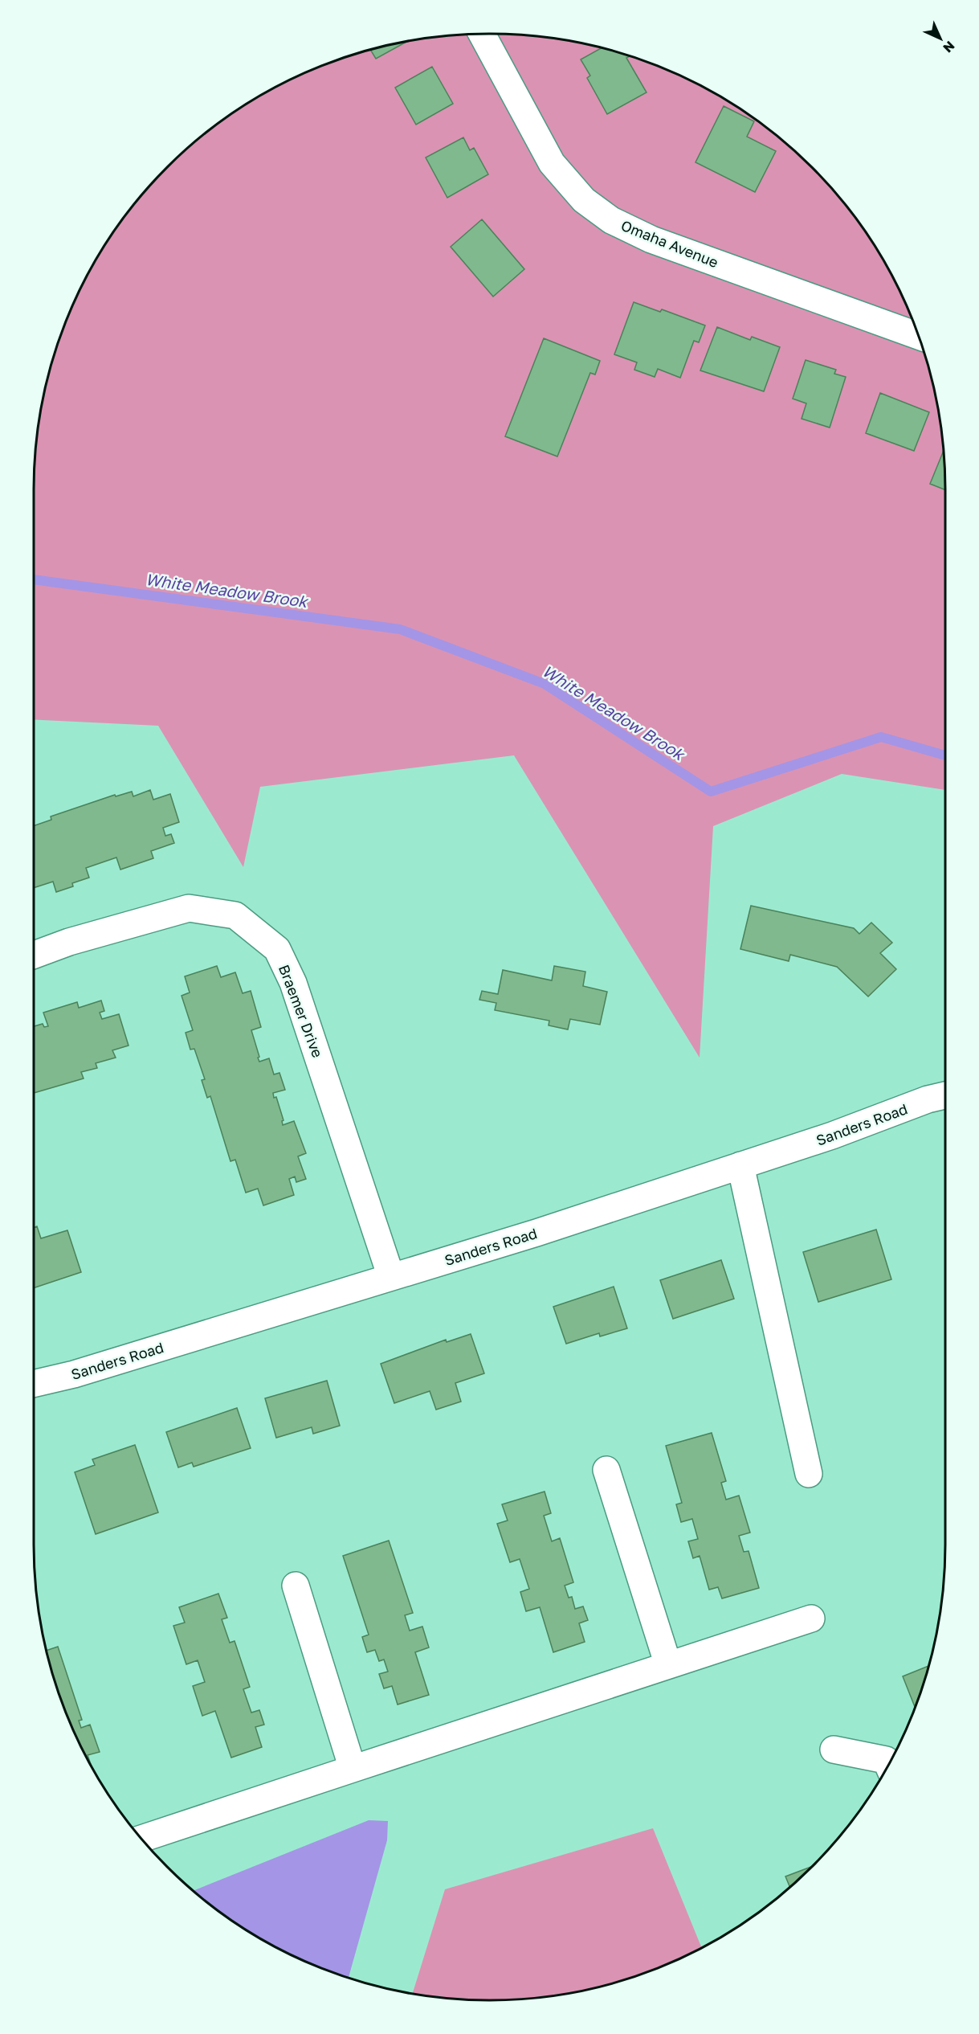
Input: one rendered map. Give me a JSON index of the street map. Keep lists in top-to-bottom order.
{
  "streets": {
    "street": ["Omaha Avenue", "Braemer Drive", "Sanders Road"]
  },
  "crossings": [
    ["Braemer Drive", "Sanders Road"]
  ],
  "water": ["White Meadow Brook"],
  "north": "bottom right"
}
